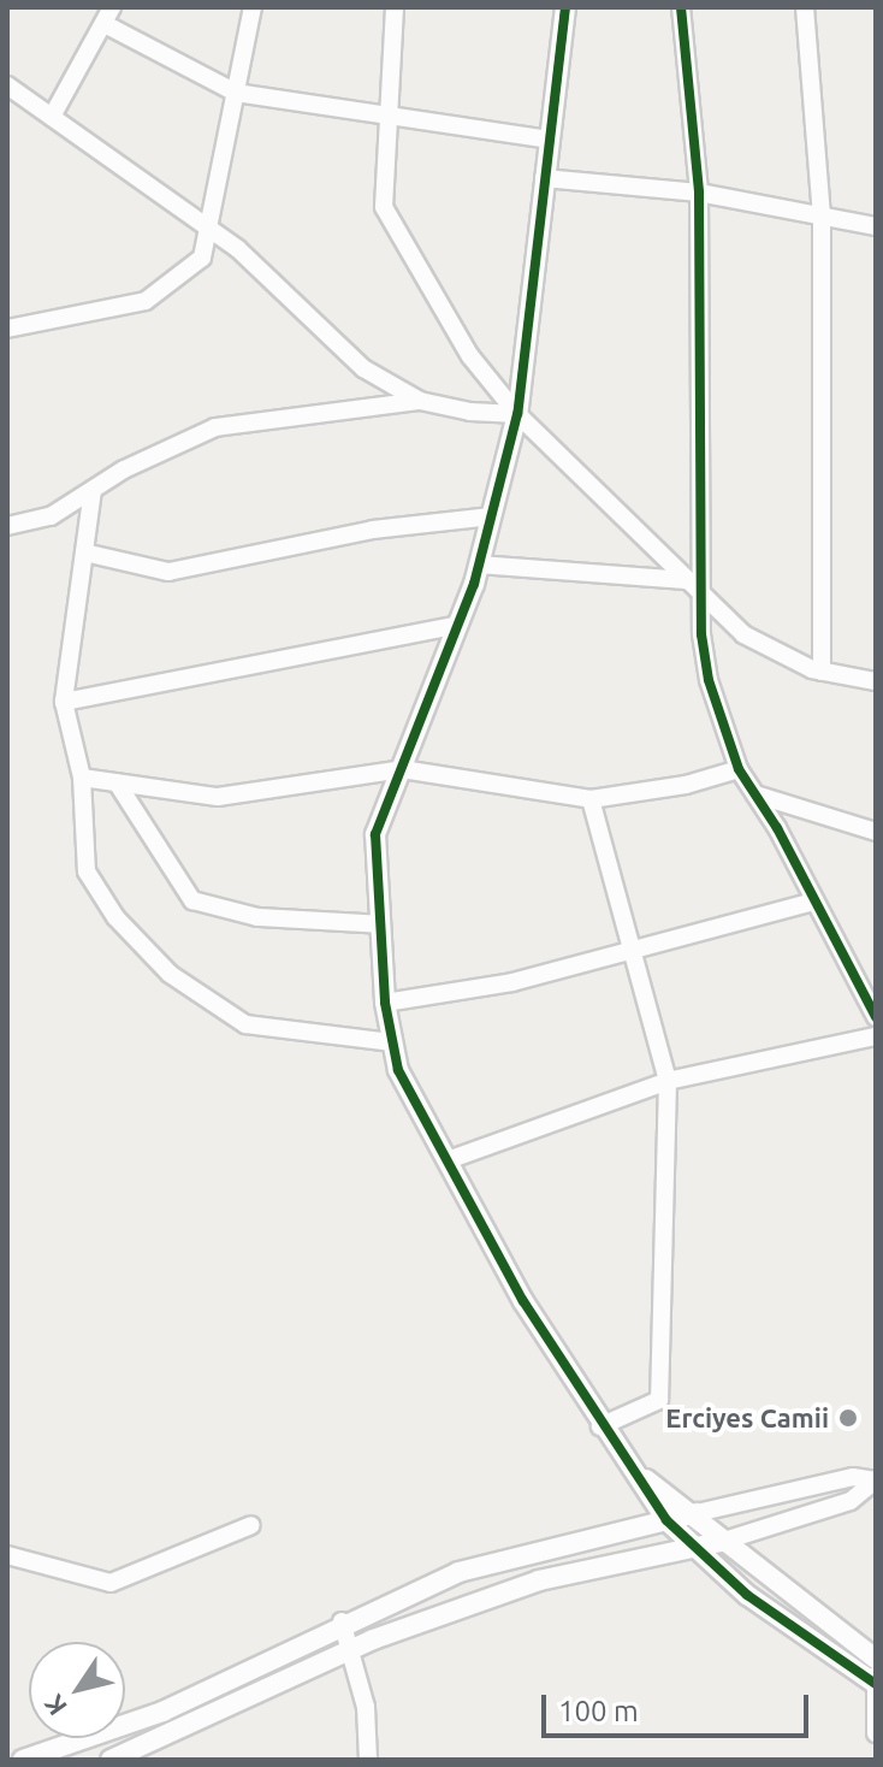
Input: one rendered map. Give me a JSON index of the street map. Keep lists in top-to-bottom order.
{
  "places": ["Erciyes Camii"],
  "scale_bar": "100 m",
  "north": "bottom left"
}
